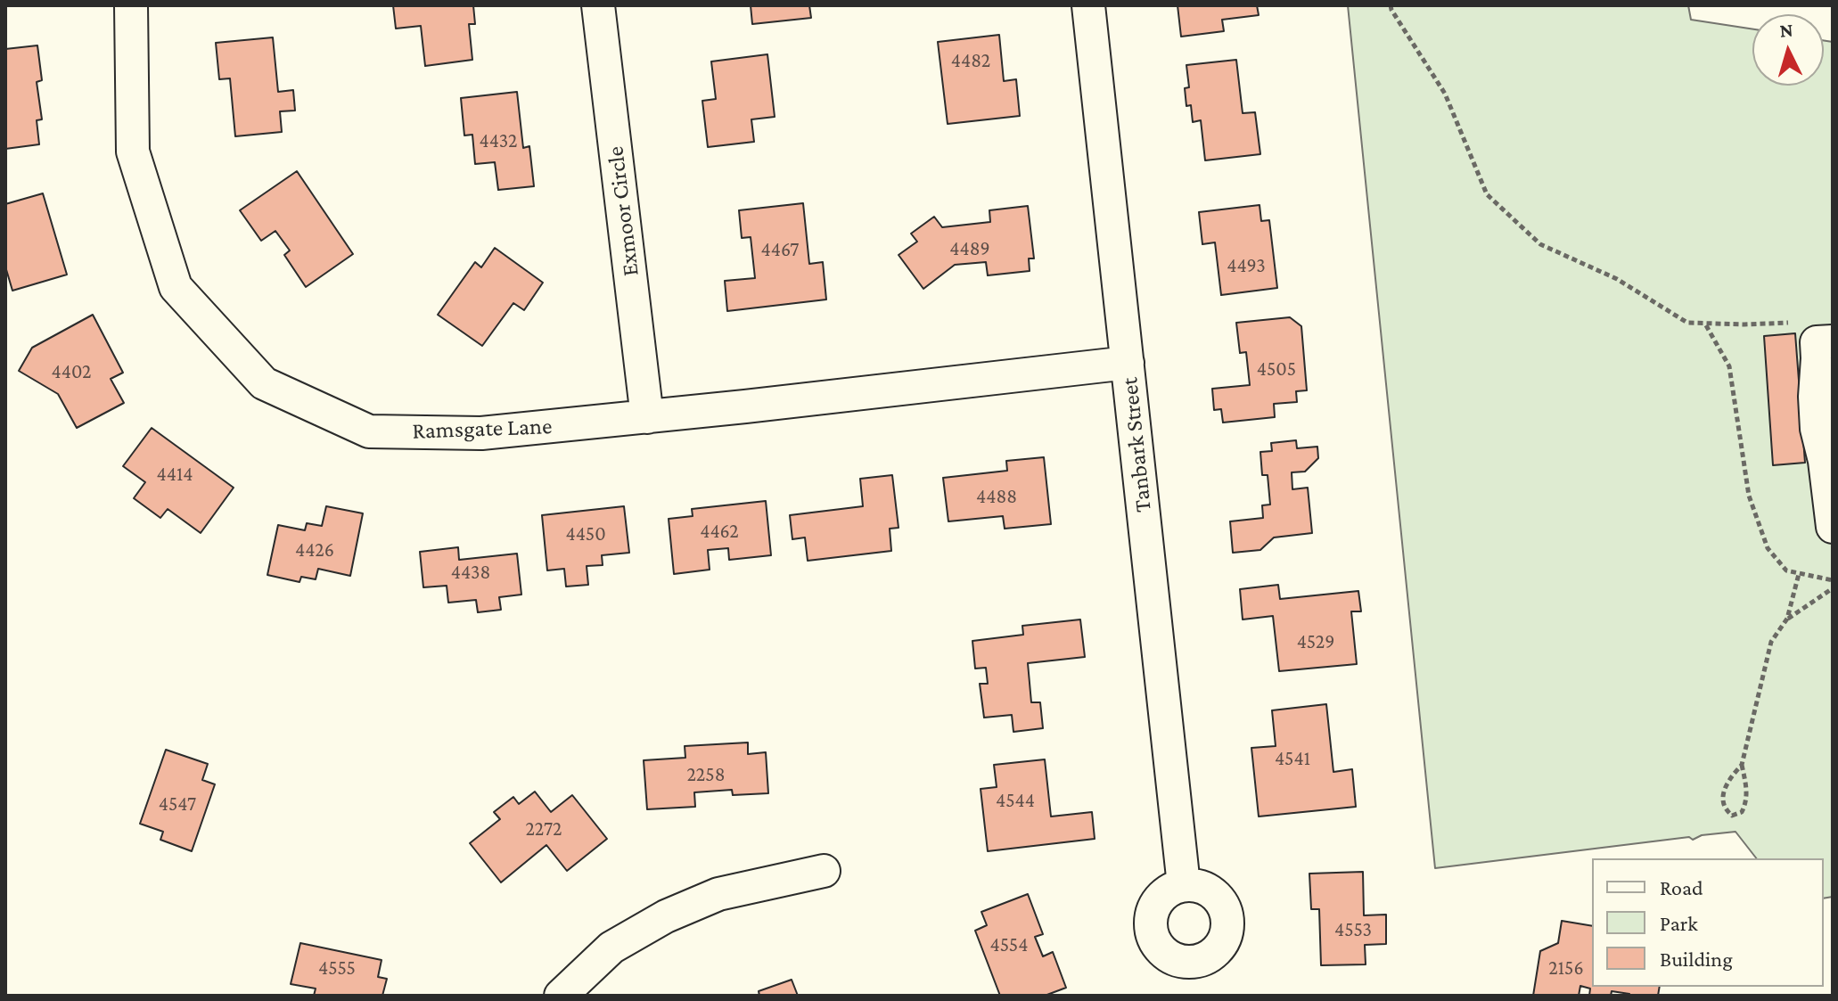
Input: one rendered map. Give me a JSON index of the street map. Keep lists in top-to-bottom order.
{
  "streets": {
    "street": ["Exmoor Circle", "Ramsgate Lane", "Tanbark Street"]
  },
  "crossings": [
    ["Exmoor Circle", "Ramsgate Lane"],
    ["Ramsgate Lane", "Tanbark Street"]
  ],
  "house_numbers": [
    "4482",
    "4432",
    "4489",
    "4467",
    "4493",
    "4505",
    "4402",
    "4414",
    "4488",
    "4462",
    "4450",
    "4426",
    "4438",
    "4529",
    "4541",
    "2258",
    "4544",
    "4547",
    "2272",
    "4553",
    "4554",
    "4555",
    "2156"
  ],
  "legend": ["Road", "Park", "Building"],
  "north": "top"
}
